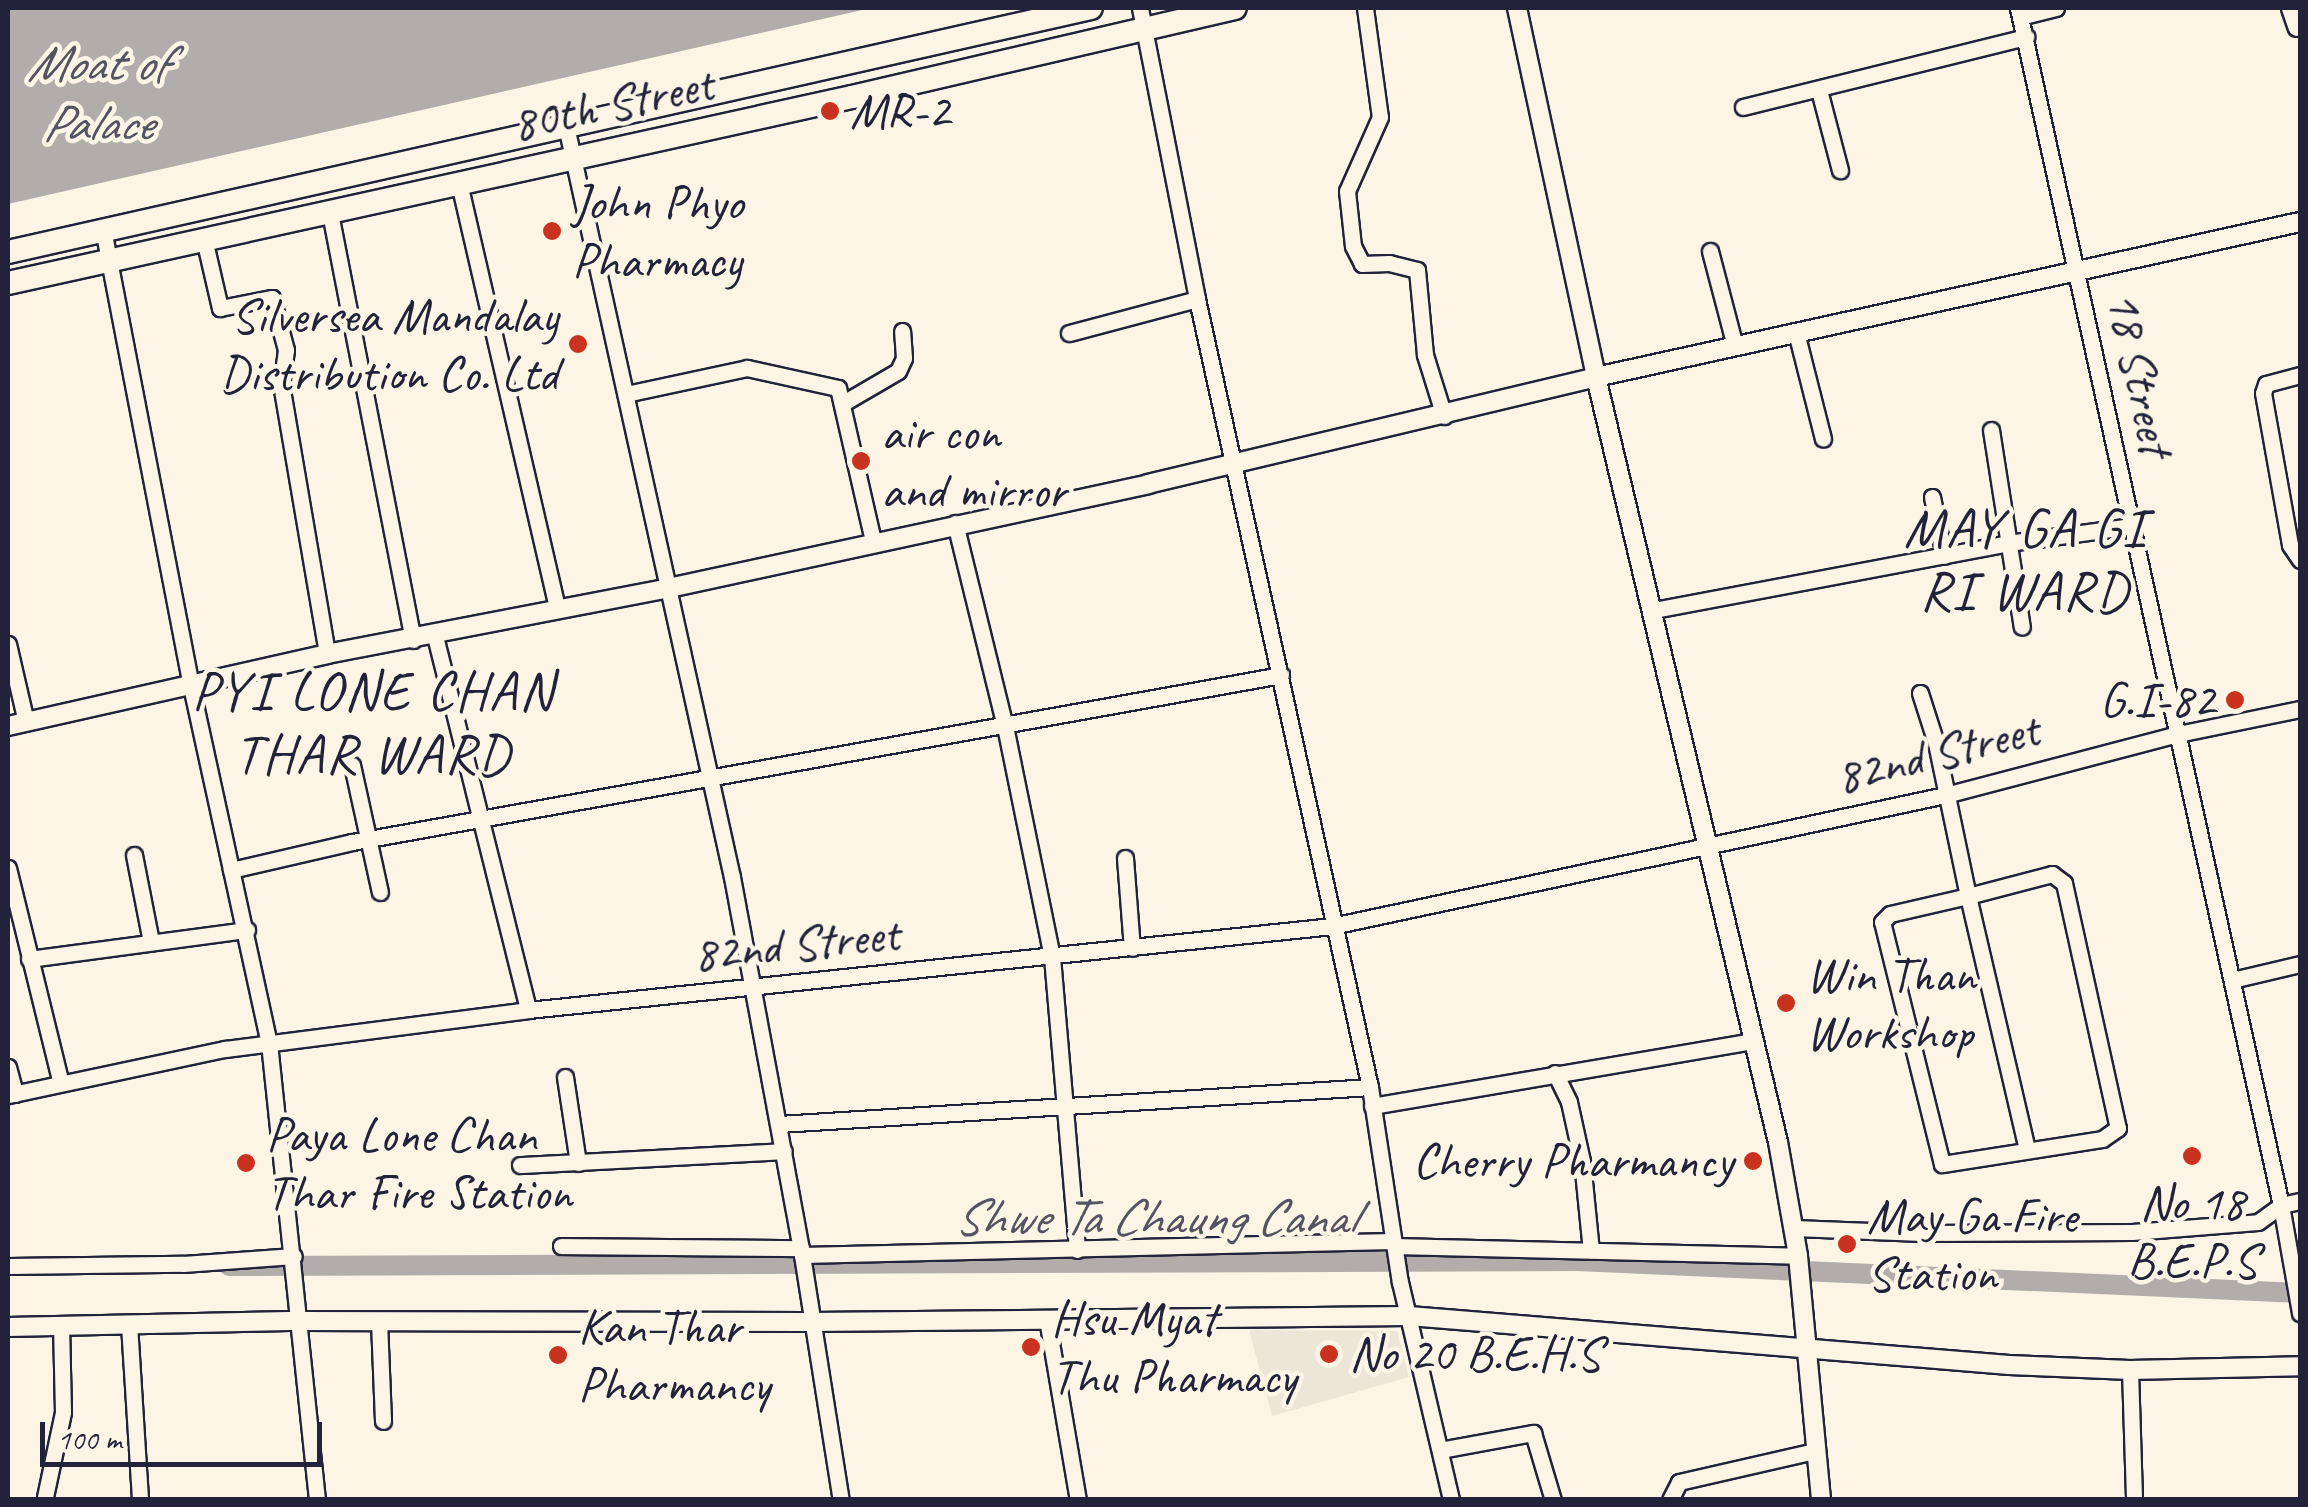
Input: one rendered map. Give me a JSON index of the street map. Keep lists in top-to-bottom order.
{
  "streets": {
    "main road": ["80th Street"],
    "street": ["18 Street", "82nd Street"]
  },
  "crossings": [
    ["18 Street", "82nd Street"]
  ],
  "districts": ["MAY GA GI RI WARD", "PYI LONE CHAN THAR WARD"],
  "water": ["Moat of Palace", "Shwe Ta Chaung Canal"],
  "places": [
    "MR-2",
    "John Phyo Pharmacy",
    "Silversea Mandalay Distribution Co. Ltd",
    "air con and mirror",
    "G.I-82",
    "Win Than Workshop",
    "No 18 B.E.P.S",
    "Cherry Pharmancy",
    "Paya Lone Chan Thar Fire Station",
    "May Ga Fire Station",
    "Hsu Myat Thu Pharmacy",
    "No 20 B.E.H.S",
    "Kan Thar Pharmancy"
  ],
  "scale_bar": "100 m"
}
